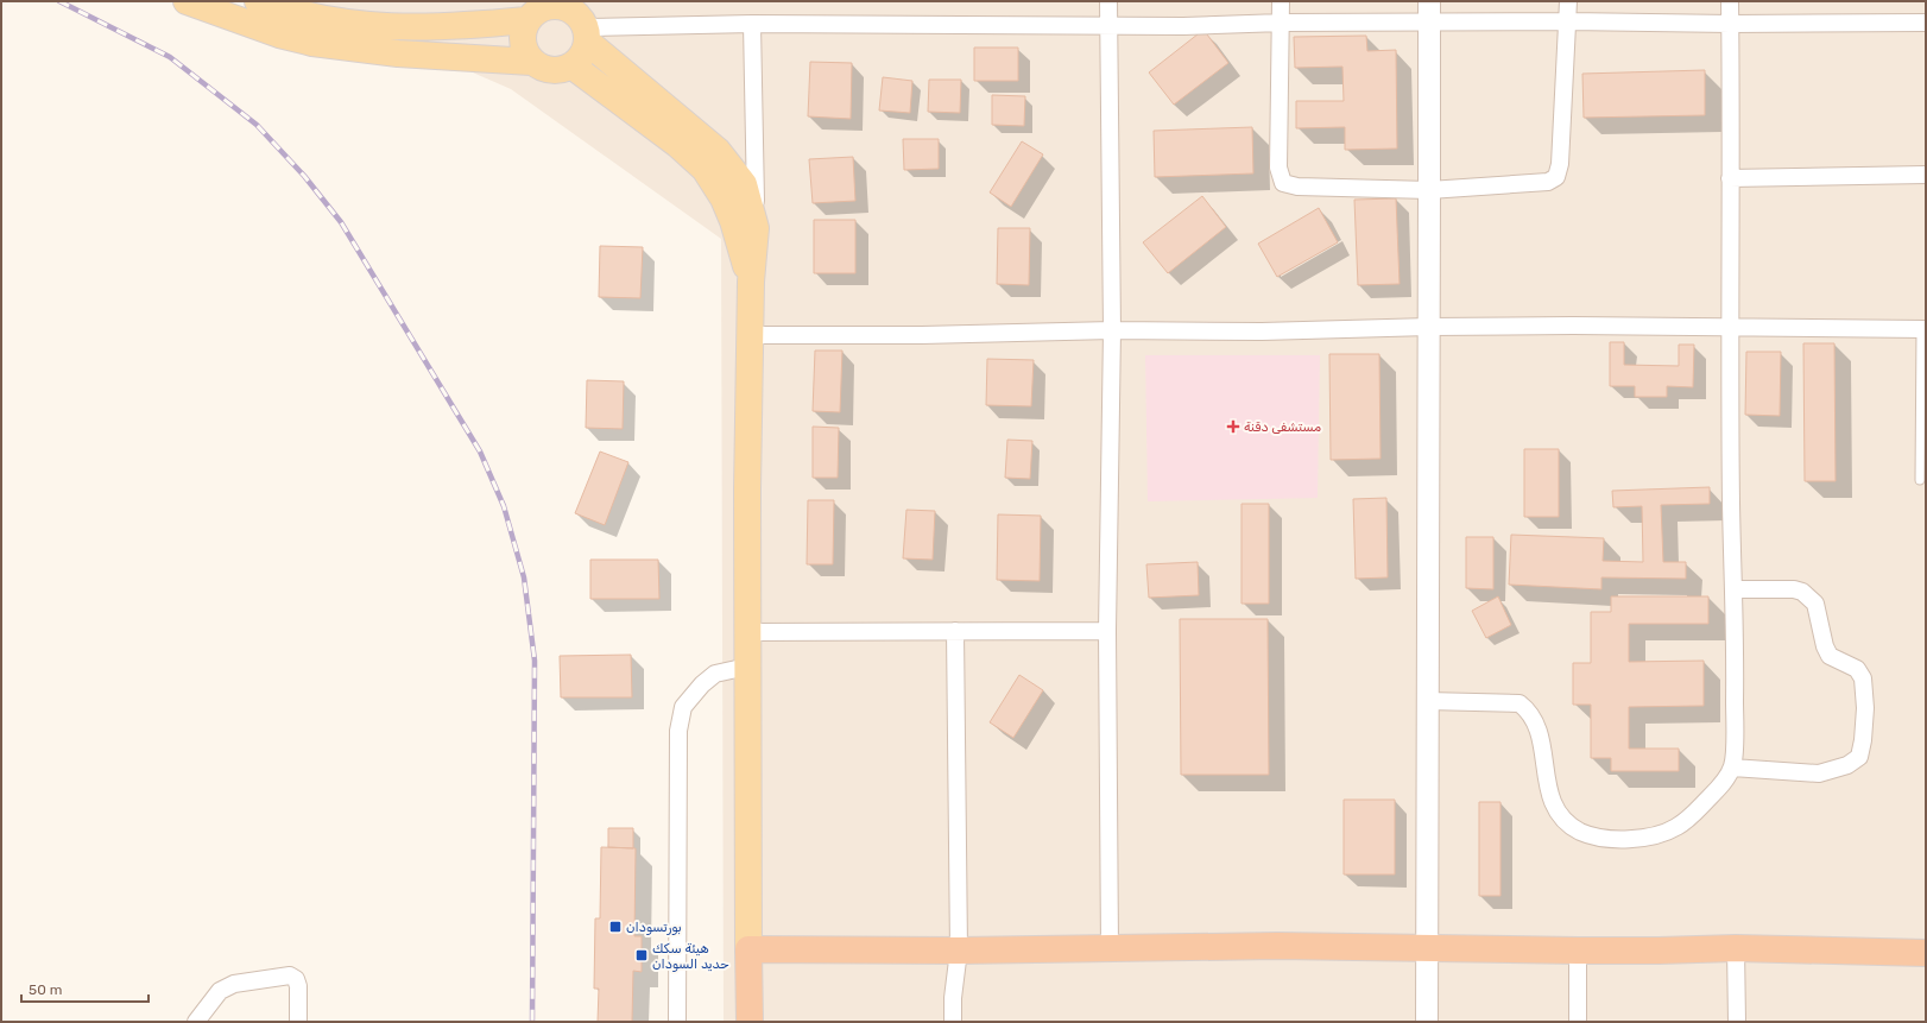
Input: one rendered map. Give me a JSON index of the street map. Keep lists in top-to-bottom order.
{
  "places": {
    "health": ["مستشفى دقنة"],
    "transit": ["بورتسودان", "هيئة سكك حديد السودان"]
  },
  "scale_bar": "50 m"
}
